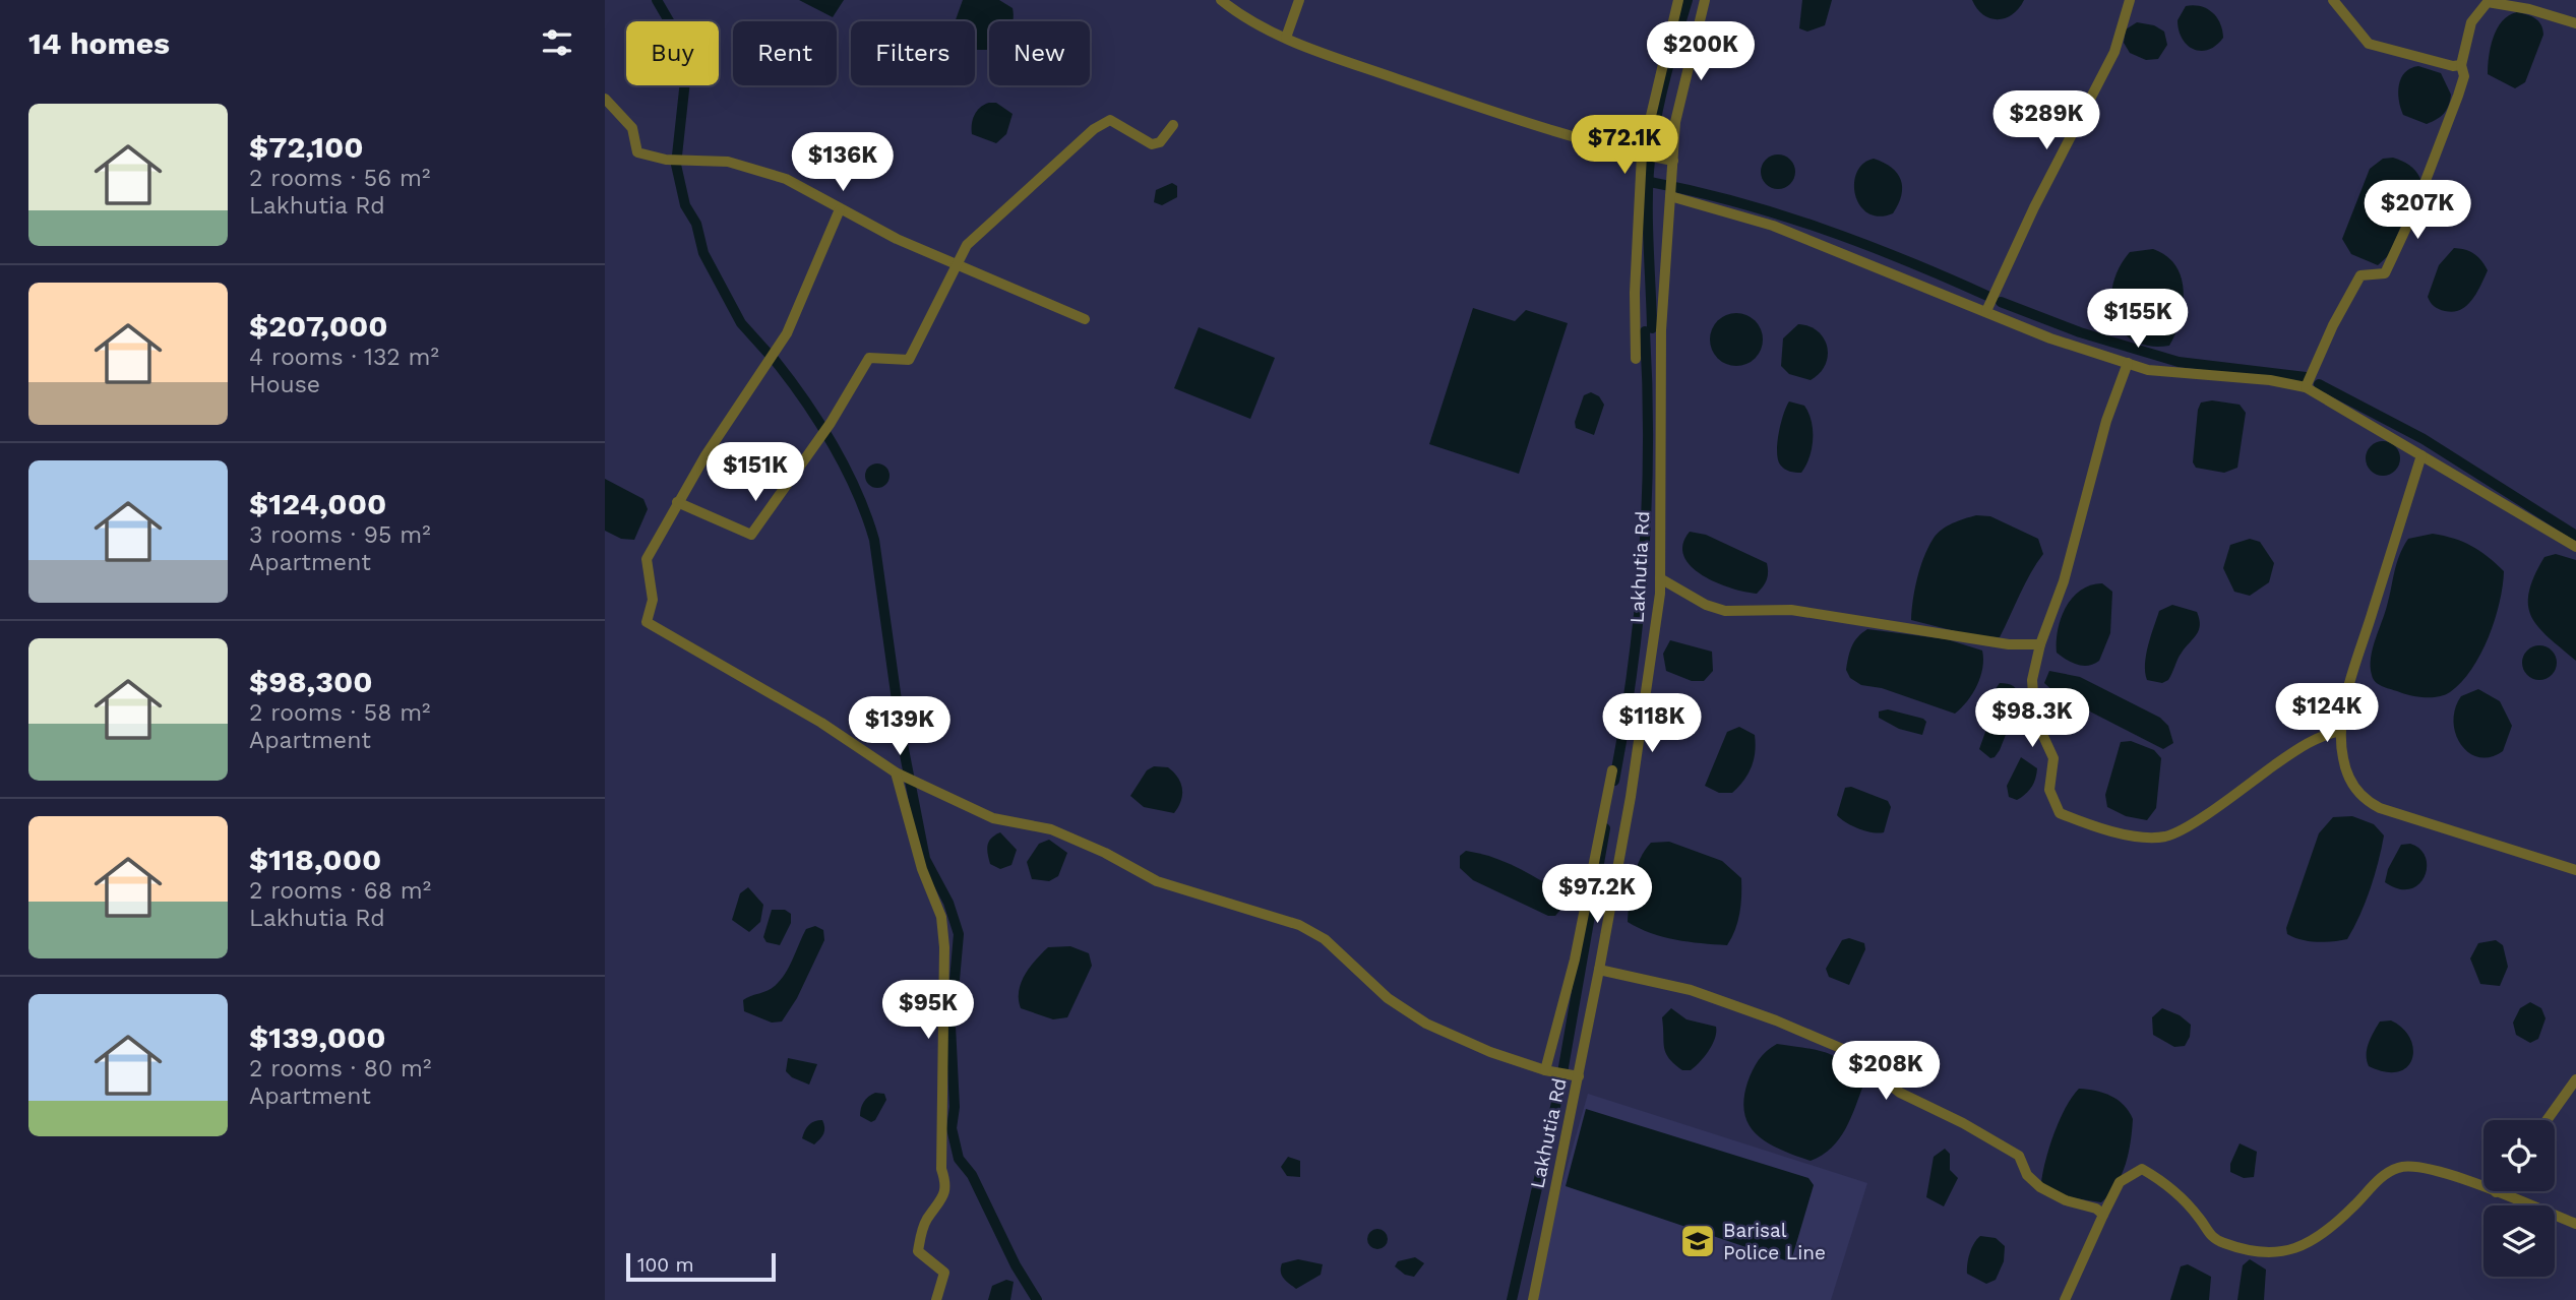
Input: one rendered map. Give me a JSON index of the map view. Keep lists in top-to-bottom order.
{
  "streets": {
    "street": ["Lakhutia Rd"]
  },
  "places": {
    "school or university": ["Barisal Police Line"]
  },
  "scale_bar": "100 m",
  "page": {
    "heading": "14 homes",
    "price": [
      "$200K",
      "$289K",
      "$72.1K",
      "$136K",
      "$207K",
      "$155K",
      "$151K",
      "$124K",
      "$98.3K",
      "$118K",
      "$139K",
      "$97.2K",
      "$95K",
      "$208K"
    ],
    "chip": [
      "Buy",
      "Rent",
      "Filters",
      "New"
    ],
    "list": [
      {
        "name": "$72,100",
        "note": "2 rooms · 56 m² · Lakhutia Rd"
      },
      {
        "name": "$207,000",
        "note": "4 rooms · 132 m² · House"
      },
      {
        "name": "$124,000",
        "note": "3 rooms · 95 m² · Apartment"
      },
      {
        "name": "$98,300",
        "note": "2 rooms · 58 m² · Apartment"
      },
      {
        "name": "$118,000",
        "note": "2 rooms · 68 m² · Lakhutia Rd"
      },
      {
        "name": "$139,000",
        "note": "2 rooms · 80 m² · Apartment"
      }
    ],
    "scale": "100 m"
  }
}
